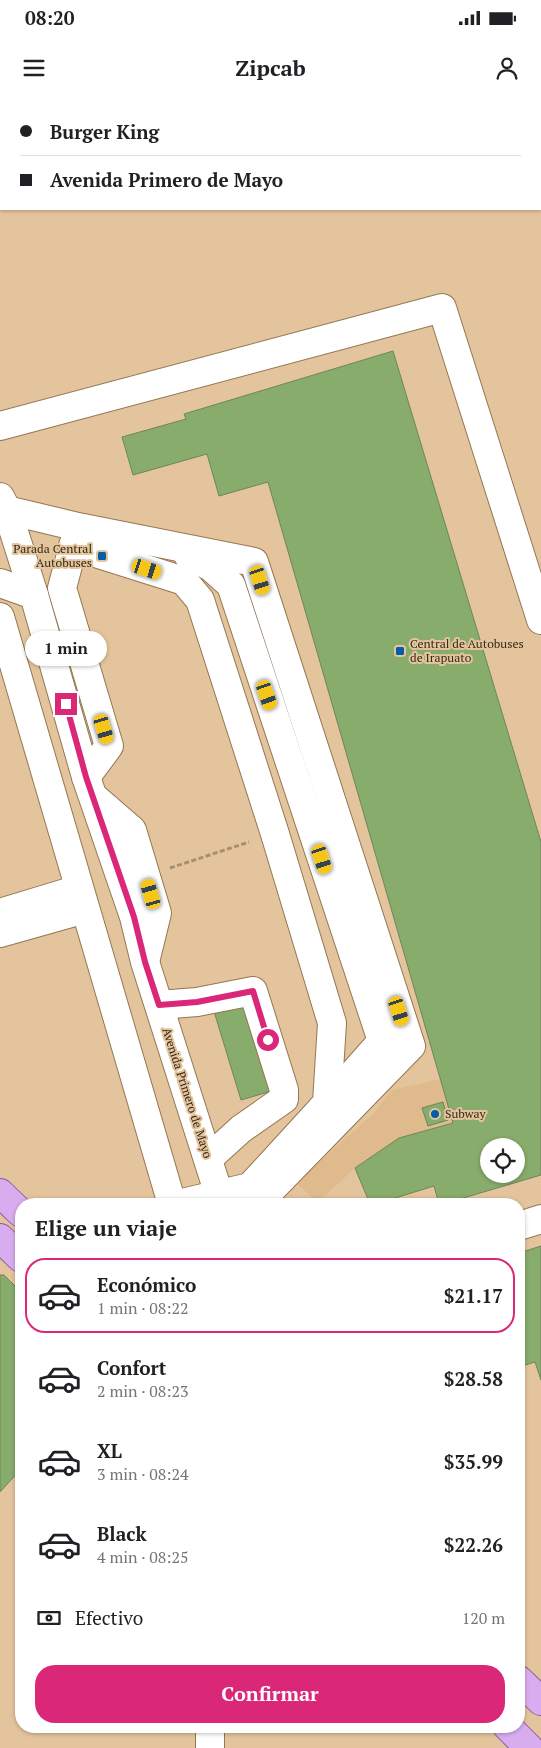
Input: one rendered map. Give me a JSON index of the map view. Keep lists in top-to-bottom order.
{
  "streets": {
    "street": ["Avenida Primero de Mayo"]
  },
  "places": {
    "transit": ["Parada Central Autobuses", "Central de Autobuses de Irapuato"],
    "other": ["Subway"]
  },
  "page": {
    "status": "08:20",
    "header": "Zipcab",
    "banner": ["Burger King", "Avenida Primero de Mayo"],
    "bubble": "1 min",
    "heading": "Elige un viaje",
    "list": [
      {
        "name": "Económico",
        "note": "1 min · 08:22",
        "value": "$21.17"
      },
      {
        "name": "Confort",
        "note": "2 min · 08:23",
        "value": "$28.58"
      },
      {
        "name": "XL",
        "note": "3 min · 08:24",
        "value": "$35.99"
      },
      {
        "name": "Black",
        "note": "4 min · 08:25",
        "value": "$22.26"
      }
    ],
    "pay": ["Efectivo", "120 m"],
    "buttons": "Confirmar"
  }
}
